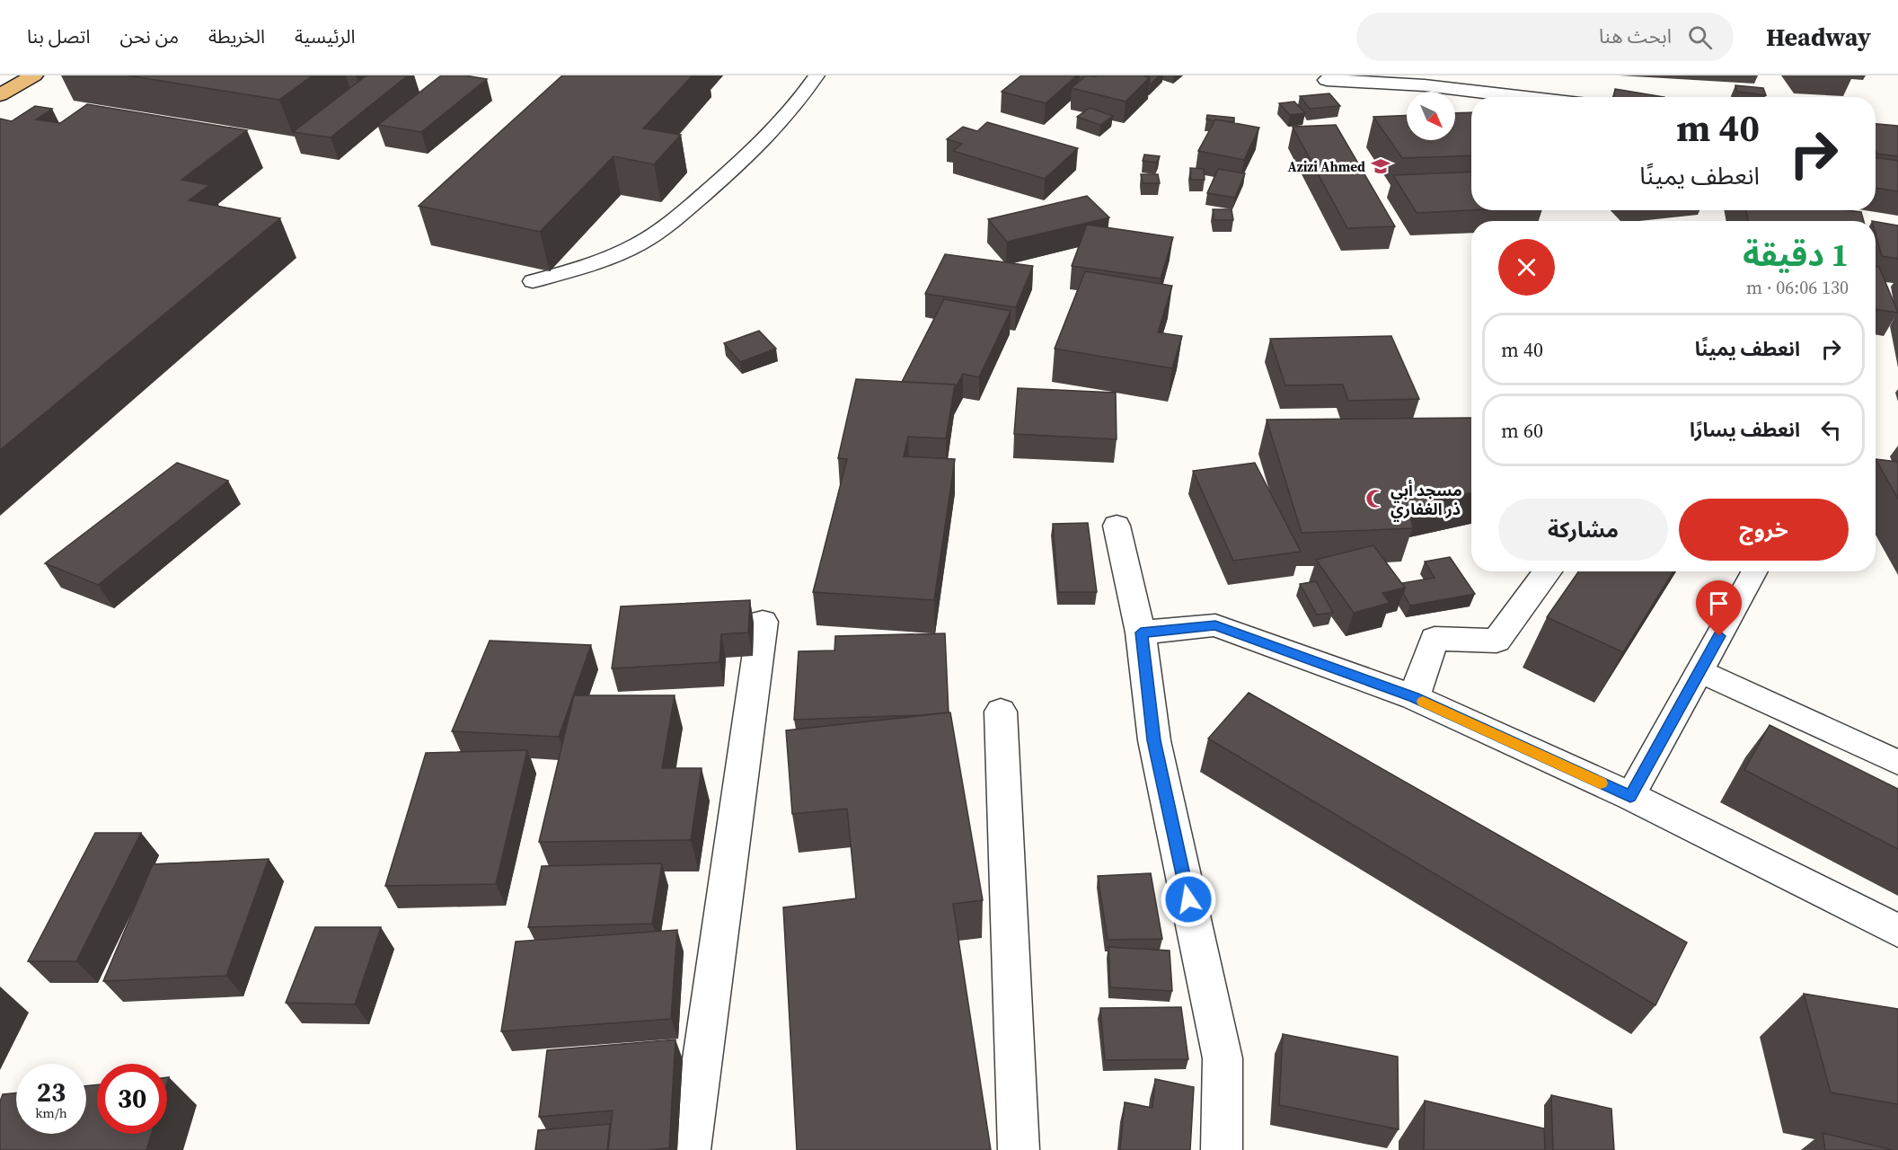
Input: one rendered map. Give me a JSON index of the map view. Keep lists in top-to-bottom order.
{
  "places": {
    "school or university": ["Azizi Ahmed"],
    "mosque": ["مسجد أبي ذر الغفاري"]
  },
  "north": "bottom right",
  "page": {
    "header": "Headway",
    "search": "ابحث هنا",
    "nav": [
      "الرئيسية",
      "الخريطة",
      "من نحن",
      "اتصل بنا"
    ],
    "turn": ["40 m", "انعطف يمينًا"],
    "heading": ["1 دقيقة", "130 m · 06:06"],
    "list": [
      {
        "name": "انعطف يمينًا",
        "value": "40 m"
      },
      {
        "name": "انعطف يسارًا",
        "value": "60 m"
      }
    ],
    "buttons": ["خروج", "مشاركة"],
    "speed": "23 km/h",
    "limit": "30"
  }
}
